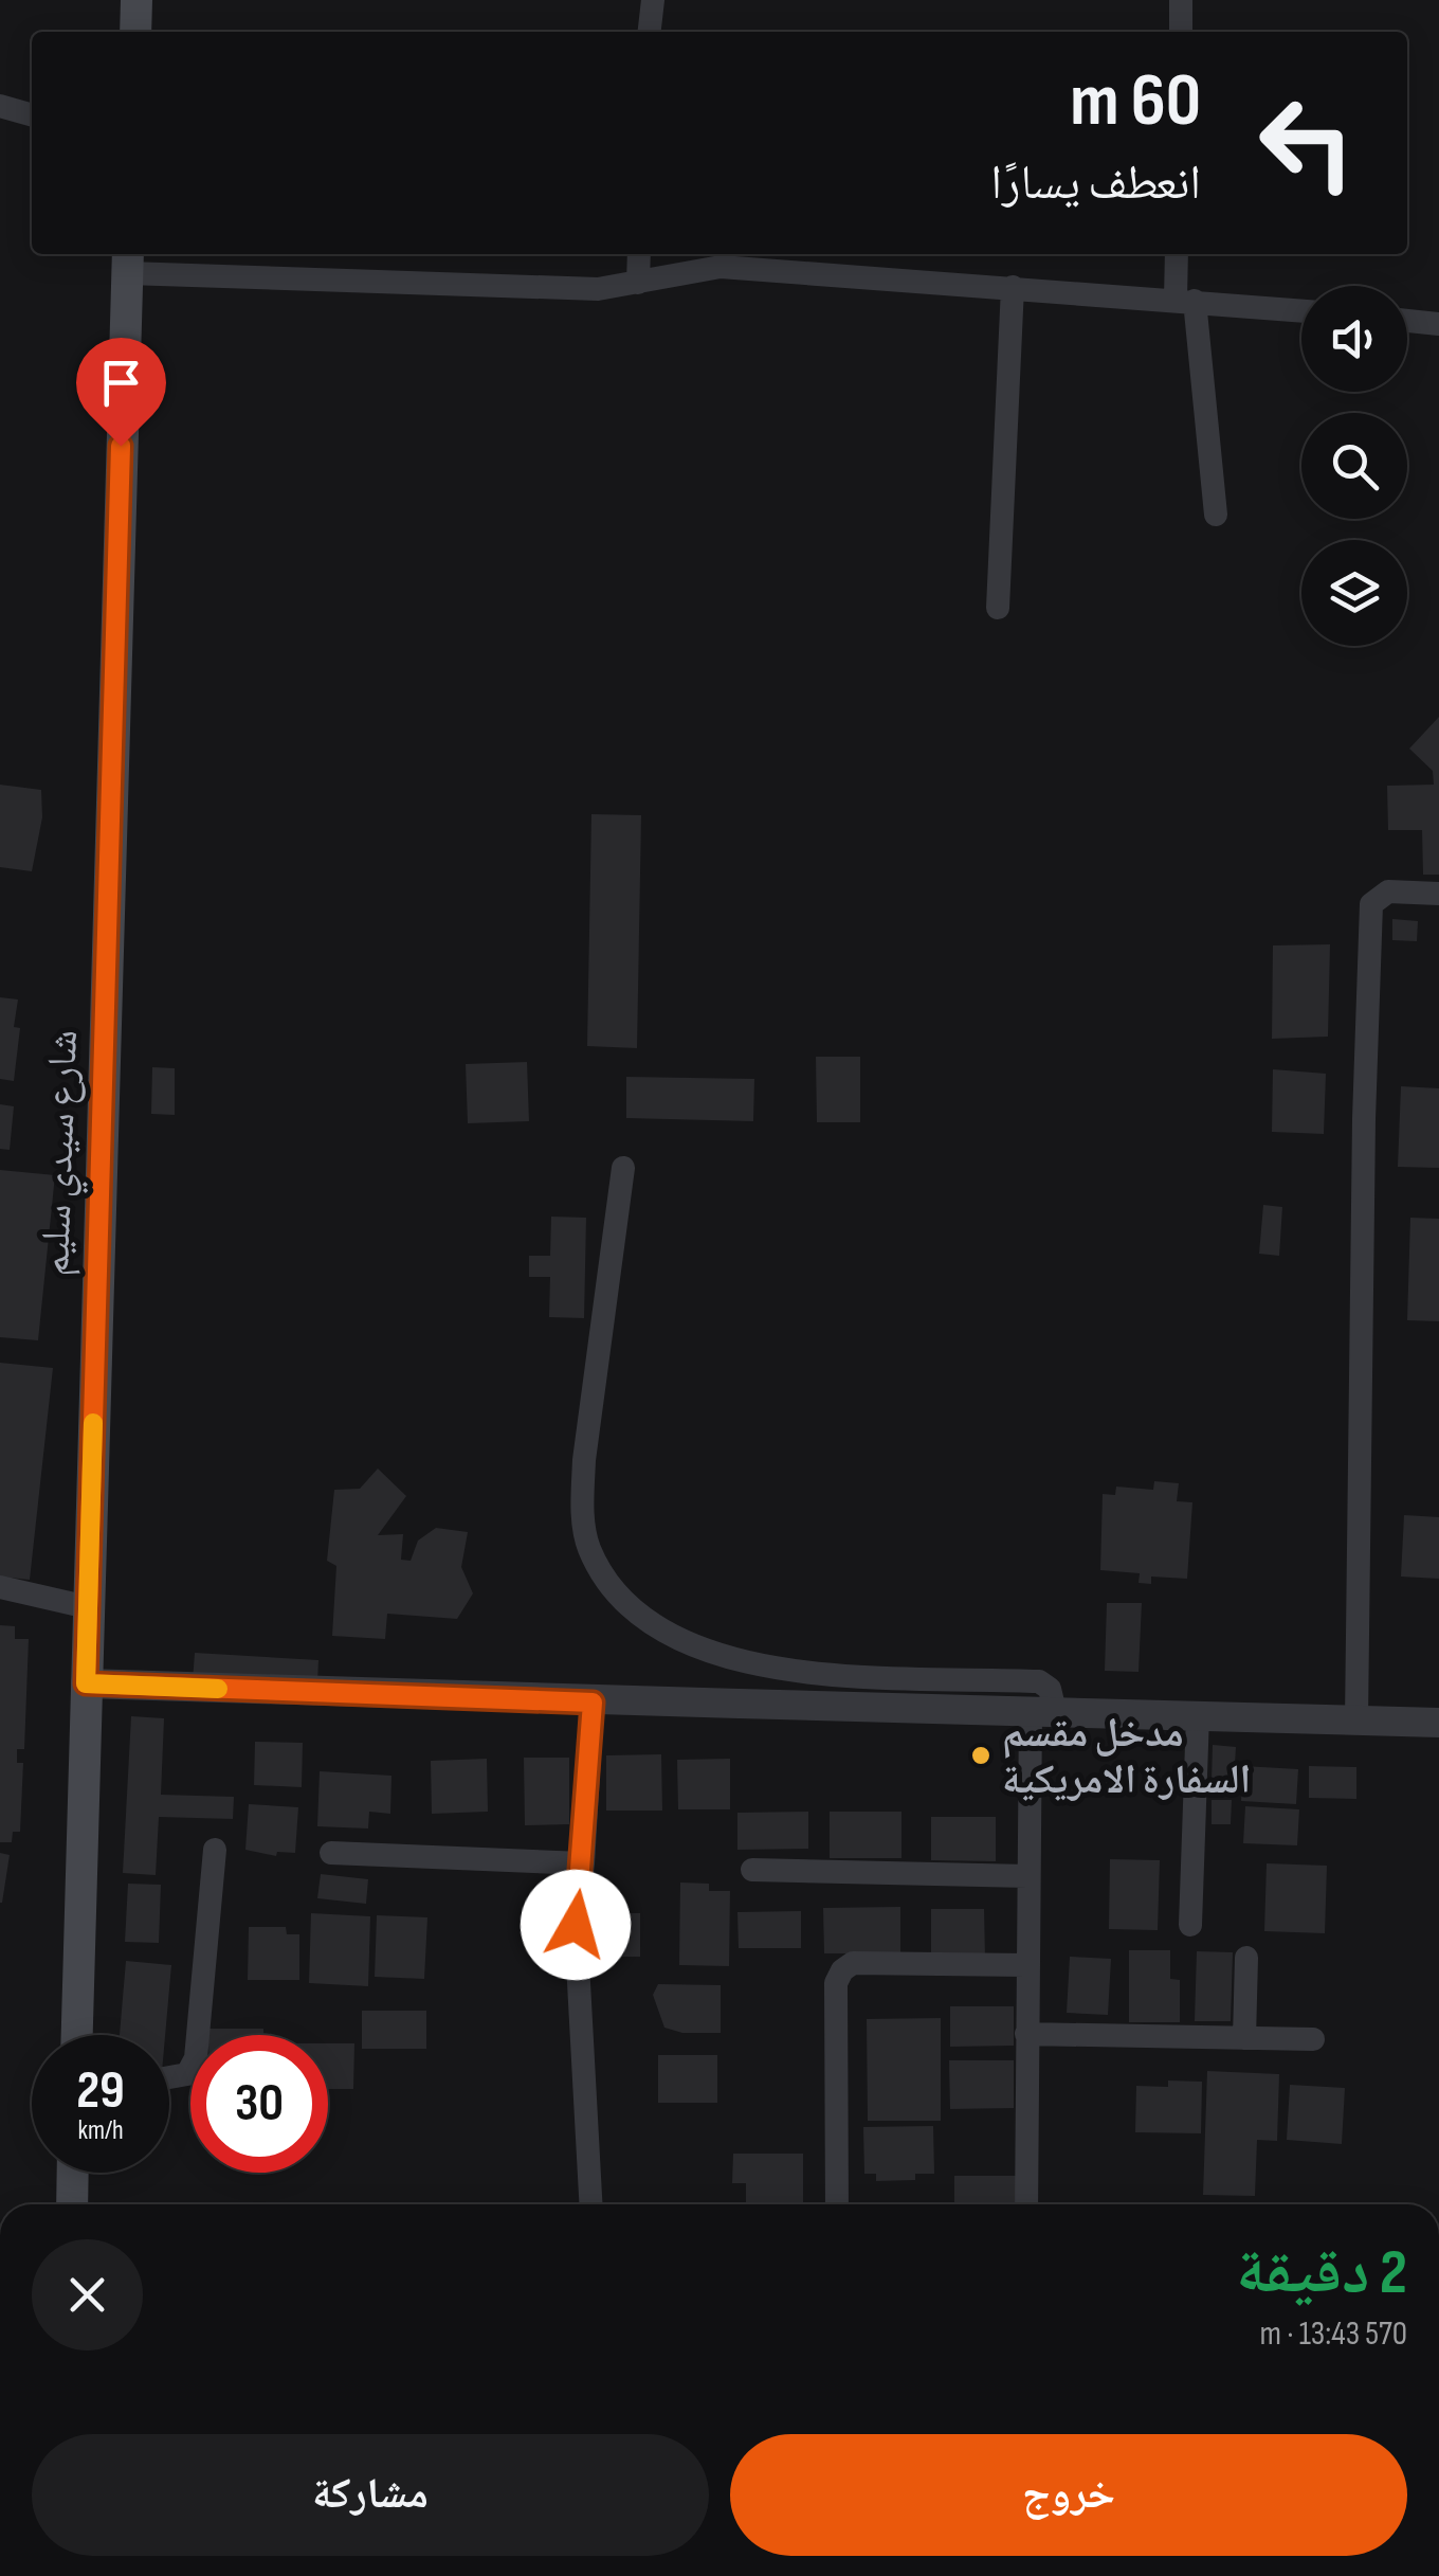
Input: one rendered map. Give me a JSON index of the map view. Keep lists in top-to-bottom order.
{
  "streets": {
    "main road": ["شارع سيدي سليم"]
  },
  "places": ["مدخل مقسم السفارة الامريكية"],
  "page": {
    "turn": ["60 m", "انعطف يسارًا"],
    "speed": "29 km/h",
    "limit": "30",
    "heading": ["2 دقيقة", "570 m · 13:43"],
    "buttons": ["خروج", "مشاركة"]
  }
}
